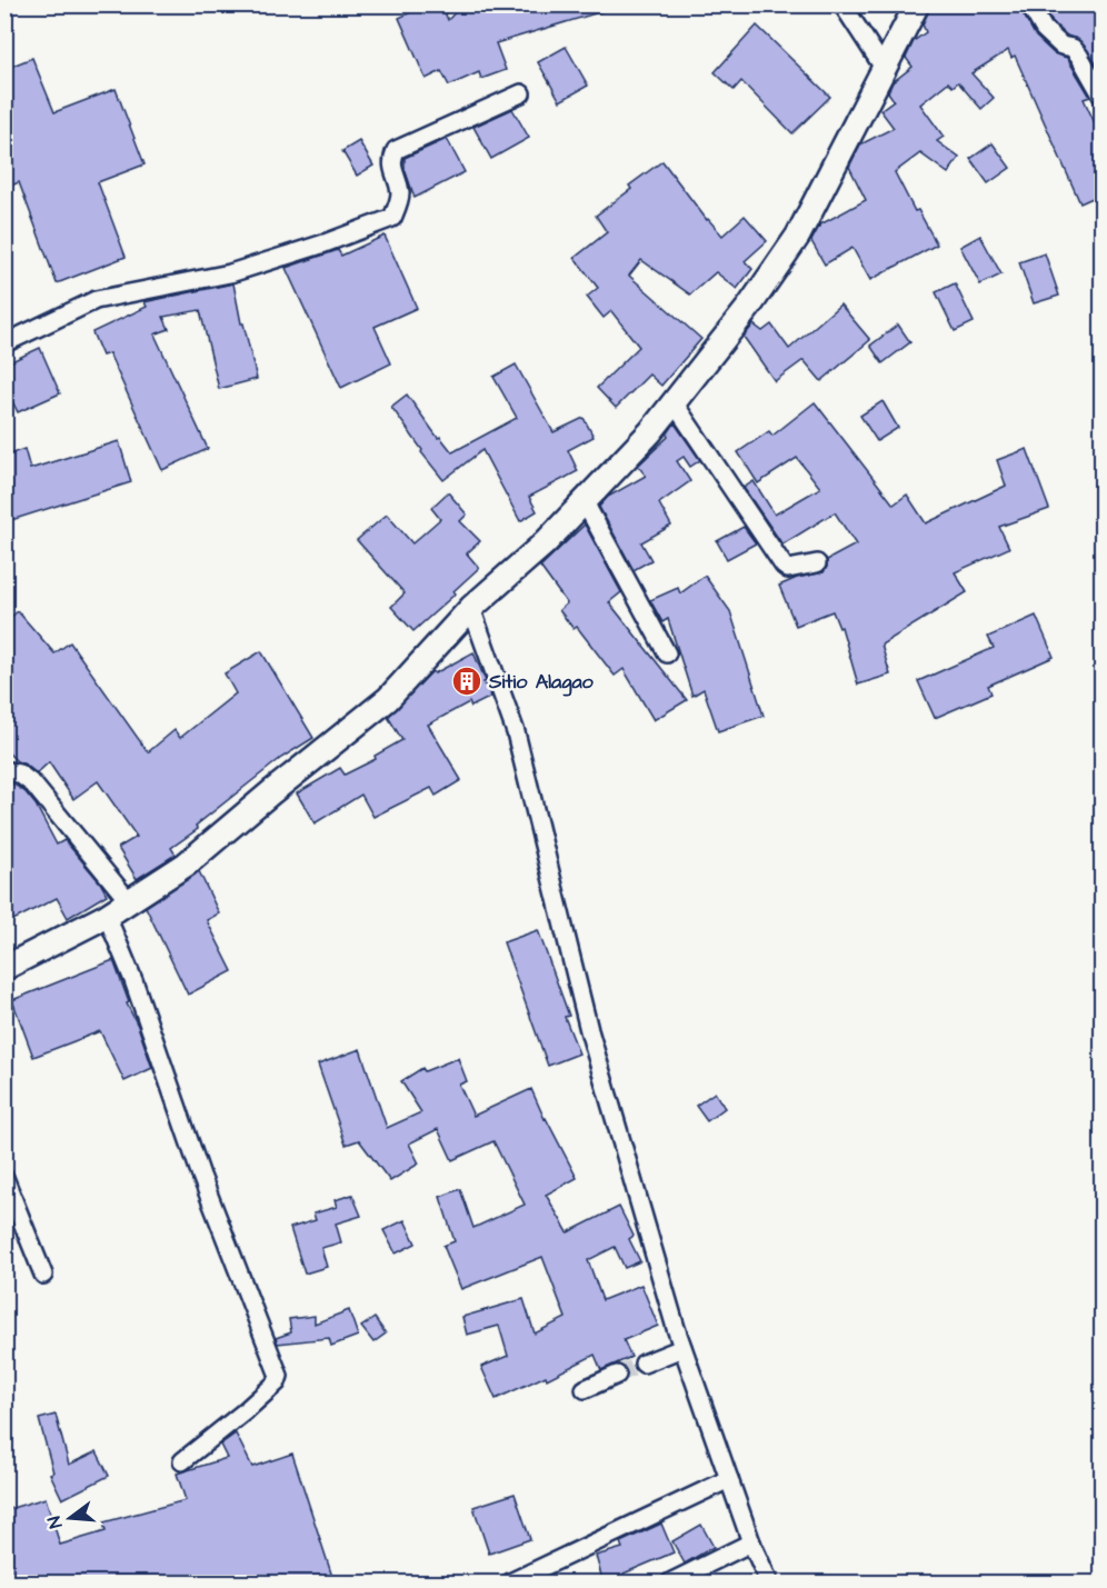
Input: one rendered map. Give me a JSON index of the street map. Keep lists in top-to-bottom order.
{
  "places": {
    "building": ["Sitio Alagao"]
  },
  "north": "left"
}
